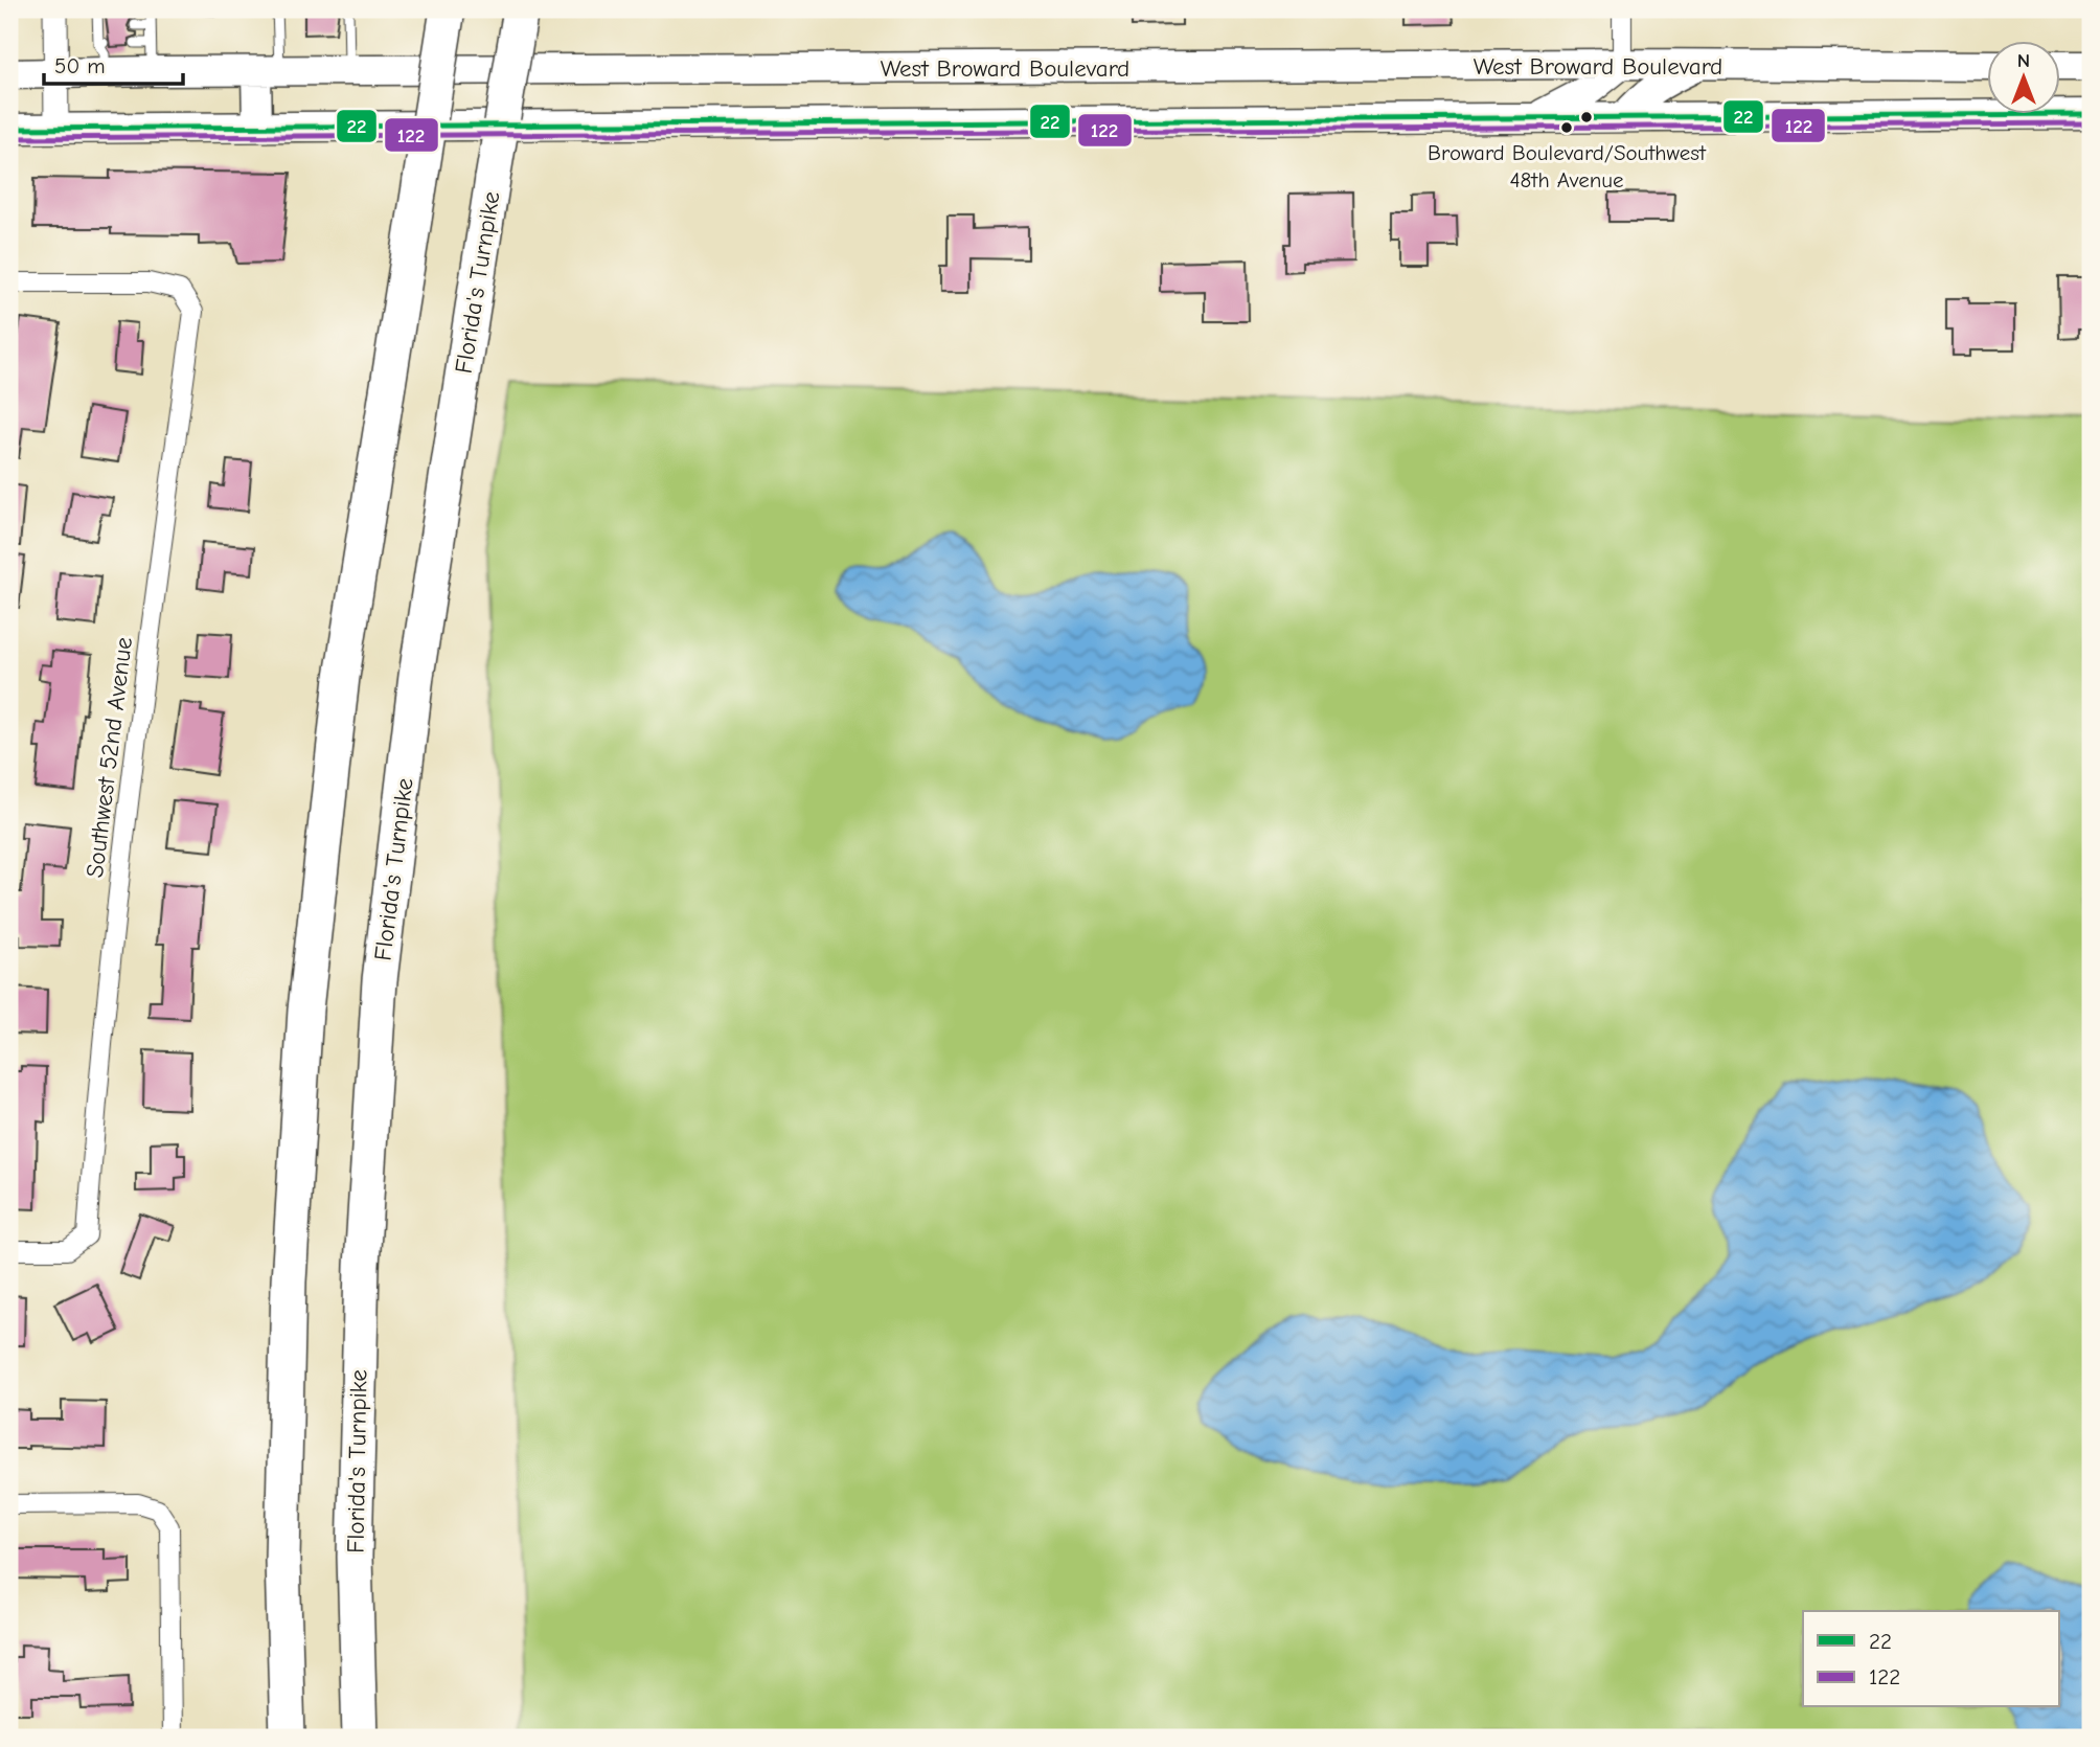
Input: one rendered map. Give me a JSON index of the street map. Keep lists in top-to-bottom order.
{
  "streets": {
    "highway": ["Florida's Turnpike"],
    "main road": ["West Broward Boulevard"],
    "street": ["Southwest 52nd Avenue"]
  },
  "places": ["Broward Boulevard/Southwest 48th Avenue"],
  "lines": ["transit line 22", "transit line 122"],
  "legend": ["22", "122"],
  "scale_bar": "50 m",
  "north": "top"
}
